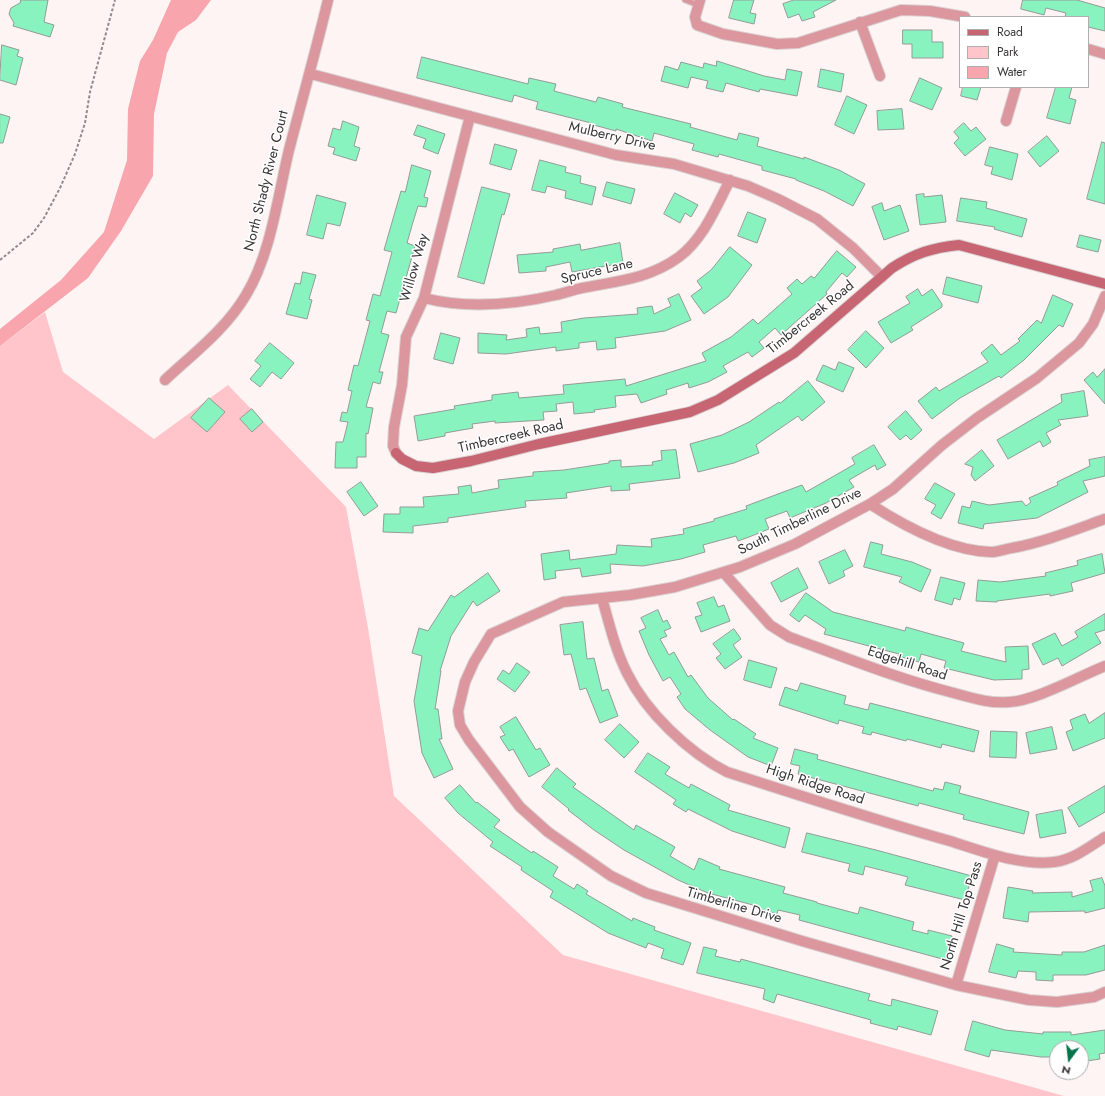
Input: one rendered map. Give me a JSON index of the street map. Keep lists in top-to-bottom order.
{
  "streets": {
    "street": [
      "Mulberry Drive",
      "North Shady River Court",
      "Willow Way",
      "Spruce Lane",
      "Timbercreek Road",
      "South Timberline Drive",
      "Edgehill Road",
      "High Ridge Road",
      "Timberline Drive",
      "North Hill Top Pass"
    ]
  },
  "crossings": [
    ["Mulberry Drive", "North Shady River Court"],
    ["Mulberry Drive", "Willow Way"],
    ["Mulberry Drive", "Spruce Lane"],
    ["Mulberry Drive", "Timbercreek Road"],
    ["Willow Way", "Spruce Lane"],
    ["Willow Way", "Timbercreek Road"],
    ["South Timberline Drive", "Edgehill Road"],
    ["South Timberline Drive", "High Ridge Road"],
    ["South Timberline Drive", "Timberline Drive"],
    ["High Ridge Road", "North Hill Top Pass"],
    ["Timberline Drive", "North Hill Top Pass"]
  ],
  "legend": ["Road", "Park", "Water"],
  "north": "bottom"
}
